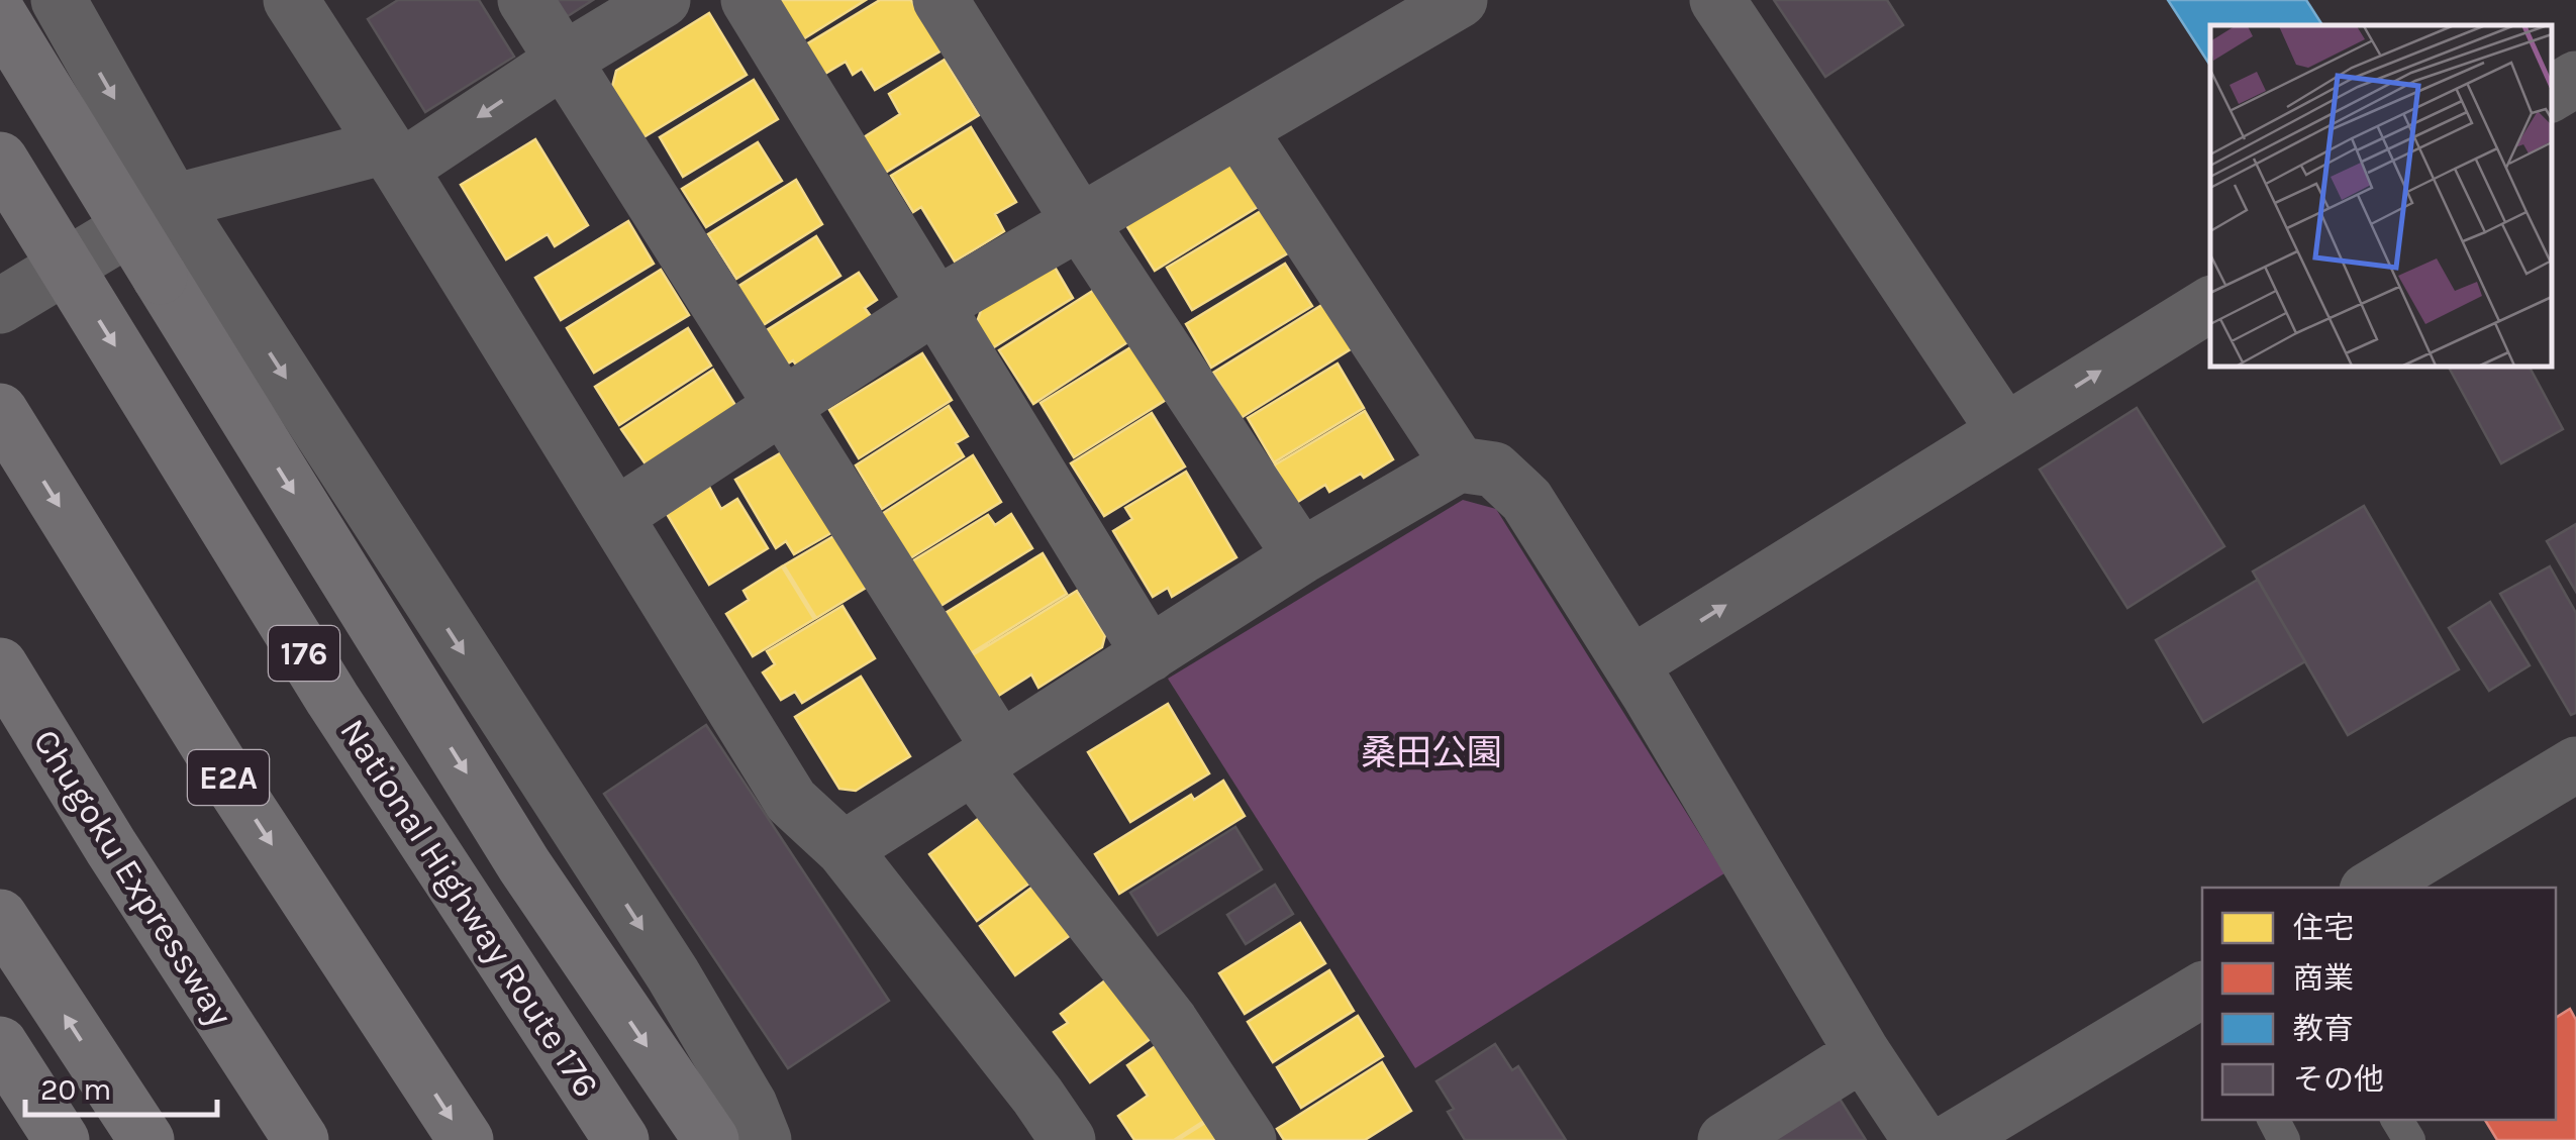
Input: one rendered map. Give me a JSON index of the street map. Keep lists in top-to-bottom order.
{
  "streets": {
    "highway": [
      "176",
      "E2A",
      "Chugoku Expressway",
      "National Highway Route 176"
    ]
  },
  "parks": ["桑田公園"],
  "legend": [
    "住宅",
    "商業",
    "教育",
    "その他"
  ],
  "scale_bar": "20 m"
}
